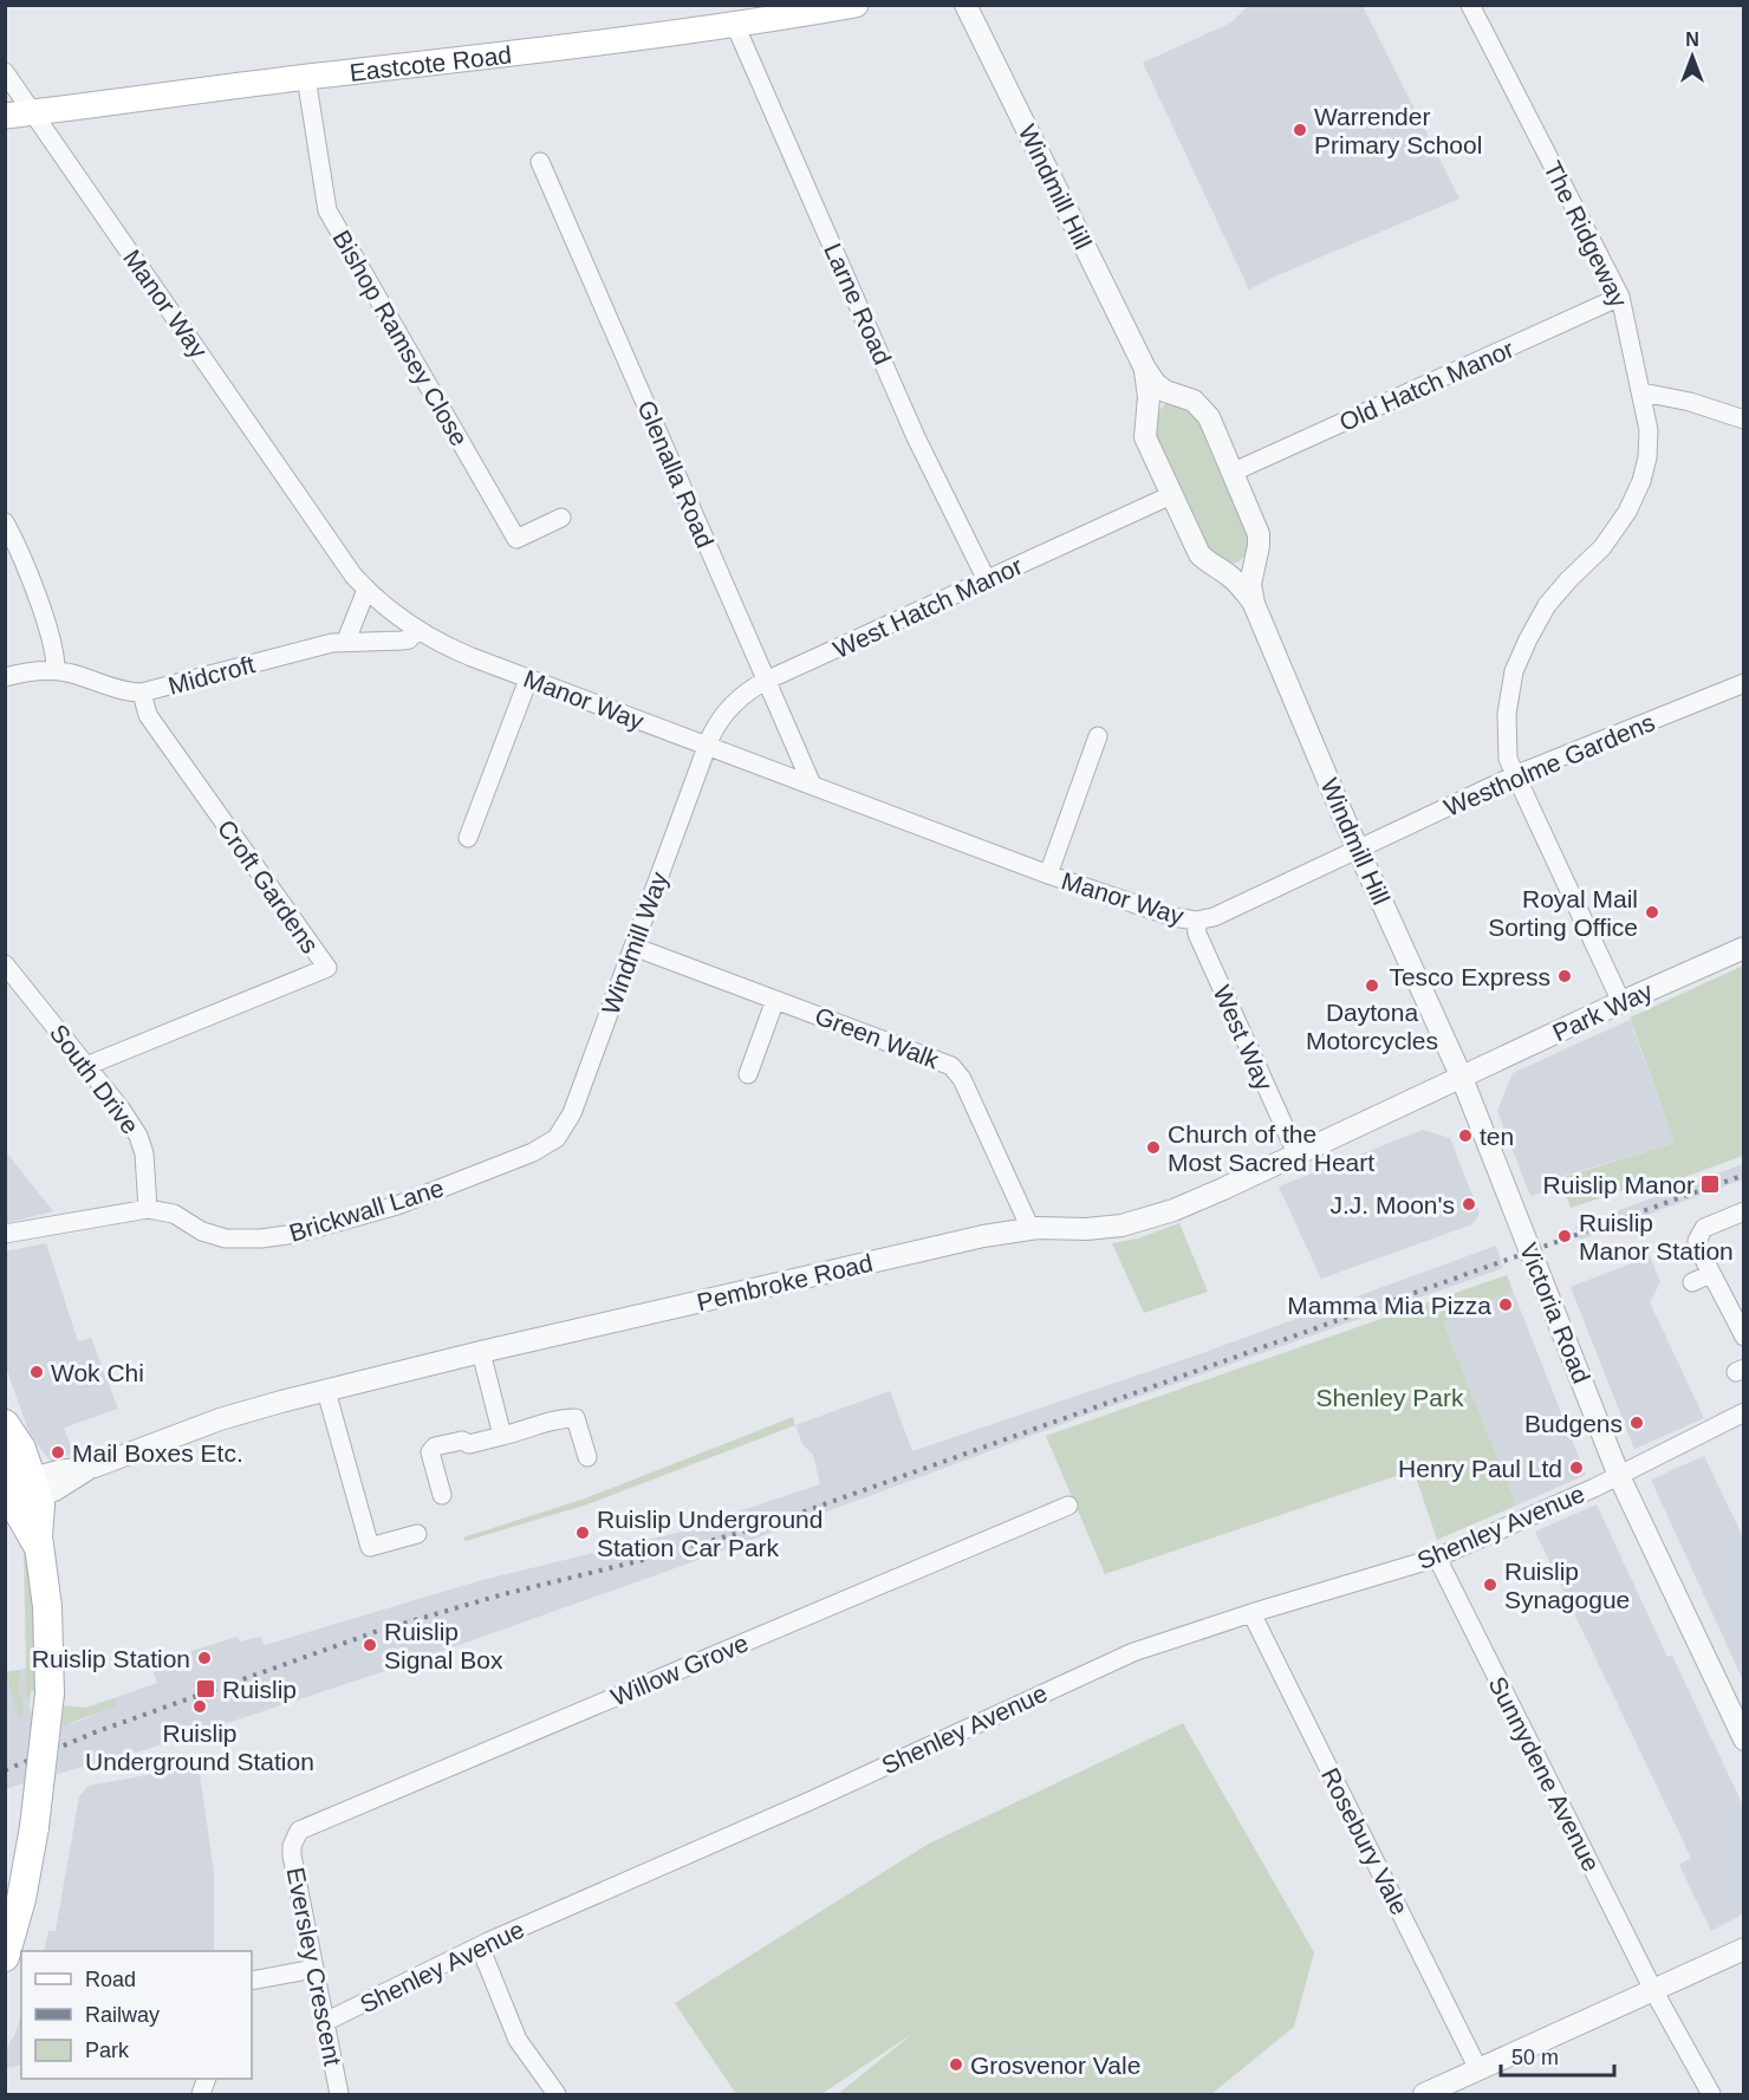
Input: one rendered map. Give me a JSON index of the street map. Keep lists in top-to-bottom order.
{
  "streets": {
    "main road": ["Eastcote Road"],
    "street": [
      "Windmill Hill",
      "The Ridgeway",
      "Manor Way",
      "Larne Road",
      "Bishop Ramsey Close",
      "Old Hatch Manor",
      "Glenalla Road",
      "West Hatch Manor",
      "Midcroft",
      "Westholme Gardens",
      "Croft Gardens",
      "Windmill Way",
      "Park Way",
      "Green Walk",
      "West Way",
      "South Drive",
      "Brickwall Lane",
      "Pembroke Road",
      "Victoria Road",
      "Shenley Avenue",
      "Willow Grove",
      "Sunnydene Avenue",
      "Rosebury Vale",
      "Eversley Crescent"
    ]
  },
  "crossings": [
    ["Eastcote Road", "Manor Way"],
    ["Eastcote Road", "Larne Road"],
    ["Eastcote Road", "Bishop Ramsey Close"],
    ["Windmill Hill", "Manor Way"],
    ["Windmill Hill", "Old Hatch Manor"],
    ["Windmill Hill", "West Hatch Manor"],
    ["Windmill Hill", "Westholme Gardens"],
    ["Windmill Hill", "Park Way"],
    ["Windmill Hill", "Pembroke Road"],
    ["Windmill Hill", "Victoria Road"],
    ["The Ridgeway", "Old Hatch Manor"],
    ["The Ridgeway", "Westholme Gardens"],
    ["The Ridgeway", "Park Way"],
    ["Manor Way", "Glenalla Road"],
    ["Manor Way", "West Hatch Manor"],
    ["Manor Way", "Midcroft"],
    ["Manor Way", "Westholme Gardens"],
    ["Manor Way", "Windmill Way"],
    ["Manor Way", "West Way"],
    ["Larne Road", "West Hatch Manor"],
    ["Glenalla Road", "West Hatch Manor"],
    ["West Hatch Manor", "Windmill Way"],
    ["Midcroft", "Croft Gardens"],
    ["Croft Gardens", "South Drive"],
    ["Windmill Way", "Green Walk"],
    ["Windmill Way", "Brickwall Lane"],
    ["Park Way", "Pembroke Road"],
    ["Park Way", "Victoria Road"],
    ["Green Walk", "Pembroke Road"],
    ["West Way", "Pembroke Road"],
    ["South Drive", "Brickwall Lane"],
    ["Pembroke Road", "Victoria Road"],
    ["Victoria Road", "Shenley Avenue"],
    ["Shenley Avenue", "Sunnydene Avenue"],
    ["Shenley Avenue", "Rosebury Vale"],
    ["Shenley Avenue", "Eversley Crescent"],
    ["Willow Grove", "Eversley Crescent"]
  ],
  "parks": ["Shenley Park"],
  "places": {
    "other": [
      "Warrender Primary School",
      "Royal Mail Sorting Office",
      "Tesco Express",
      "Daytona Motorcycles",
      "ten",
      "Church of the Most Sacred Heart",
      "J.J. Moon's",
      "Ruislip Manor Station",
      "Mamma Mia Pizza",
      "Wok Chi",
      "Budgens",
      "Mail Boxes Etc.",
      "Henry Paul Ltd",
      "Ruislip Underground Station Car Park",
      "Ruislip Synagogue",
      "Ruislip Signal Box",
      "Ruislip Station",
      "Ruislip Underground Station",
      "Grosvenor Vale"
    ],
    "transit": ["Ruislip Manor", "Ruislip"]
  },
  "legend": ["Road", "Railway", "Park"],
  "scale_bar": "50 m",
  "north": "top"
}
